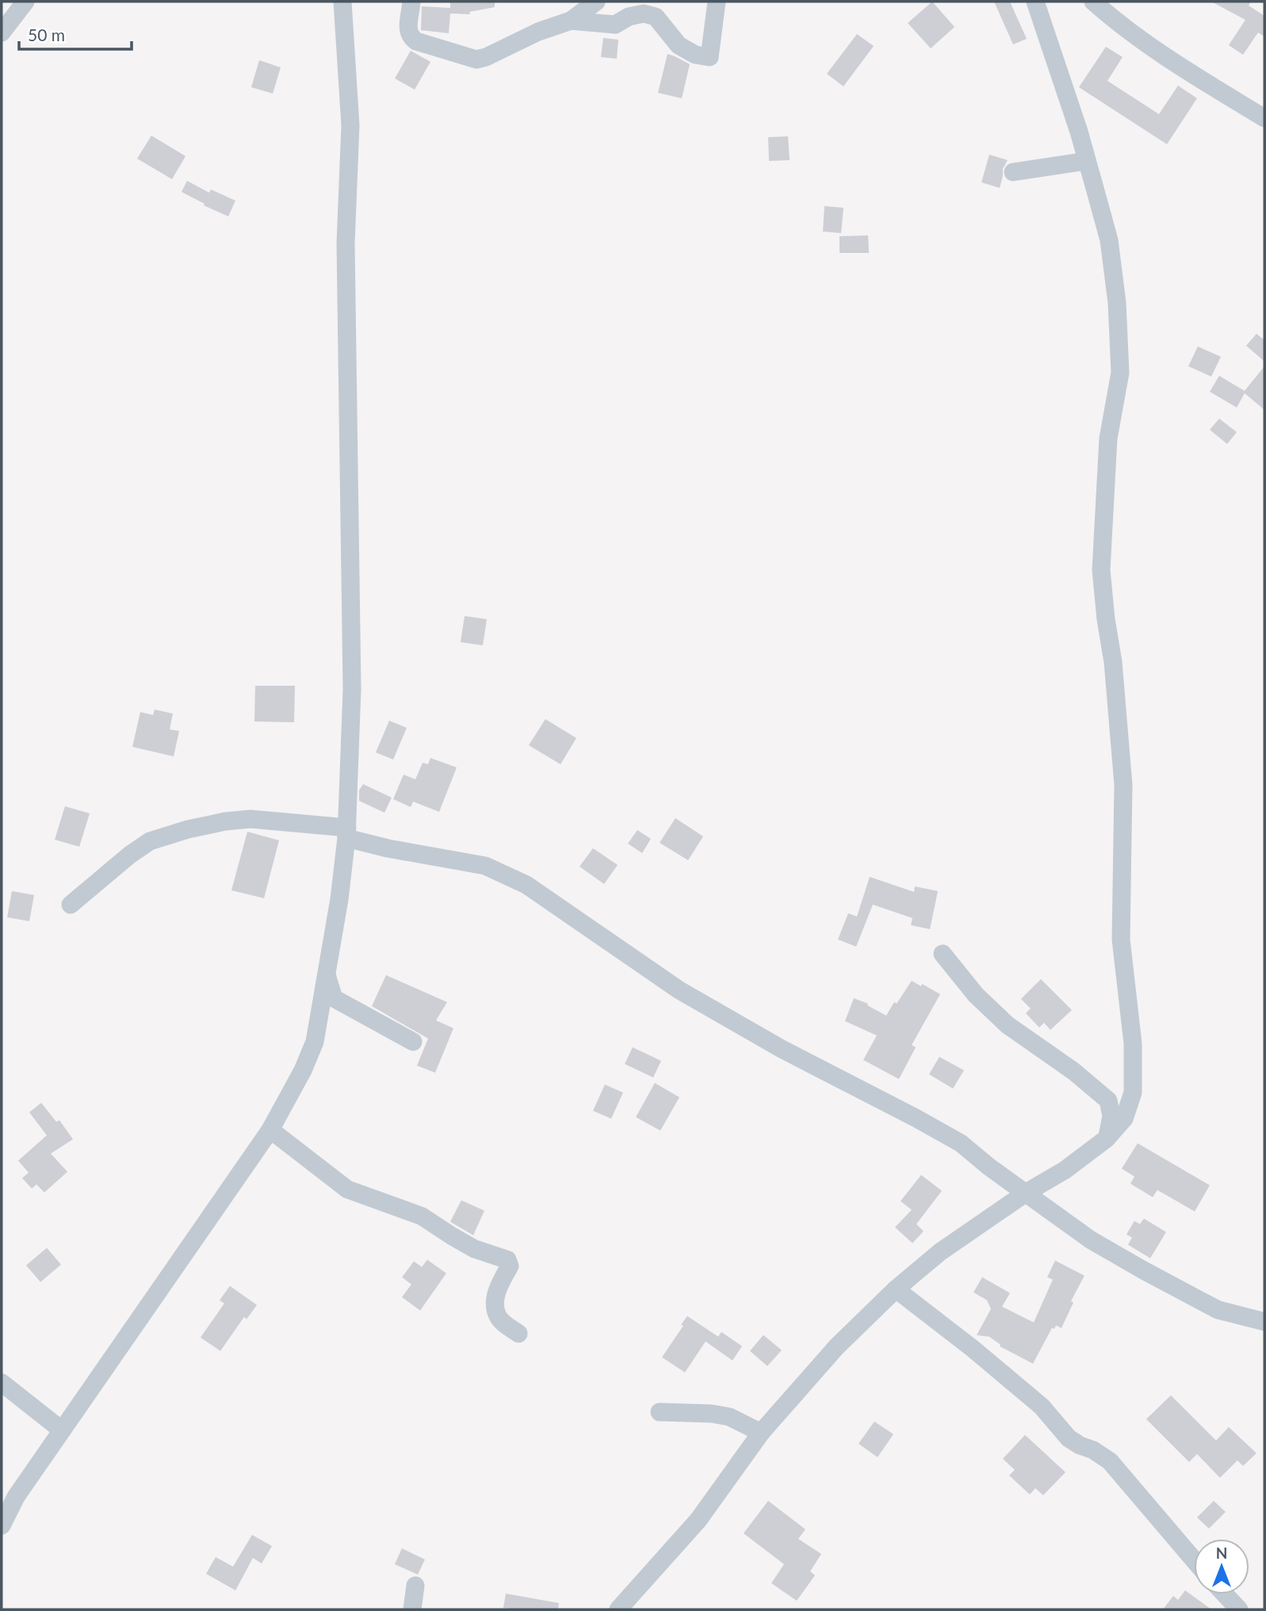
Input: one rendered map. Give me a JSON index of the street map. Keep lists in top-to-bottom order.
{
  "scale_bar": "50 m",
  "north": "top"
}
